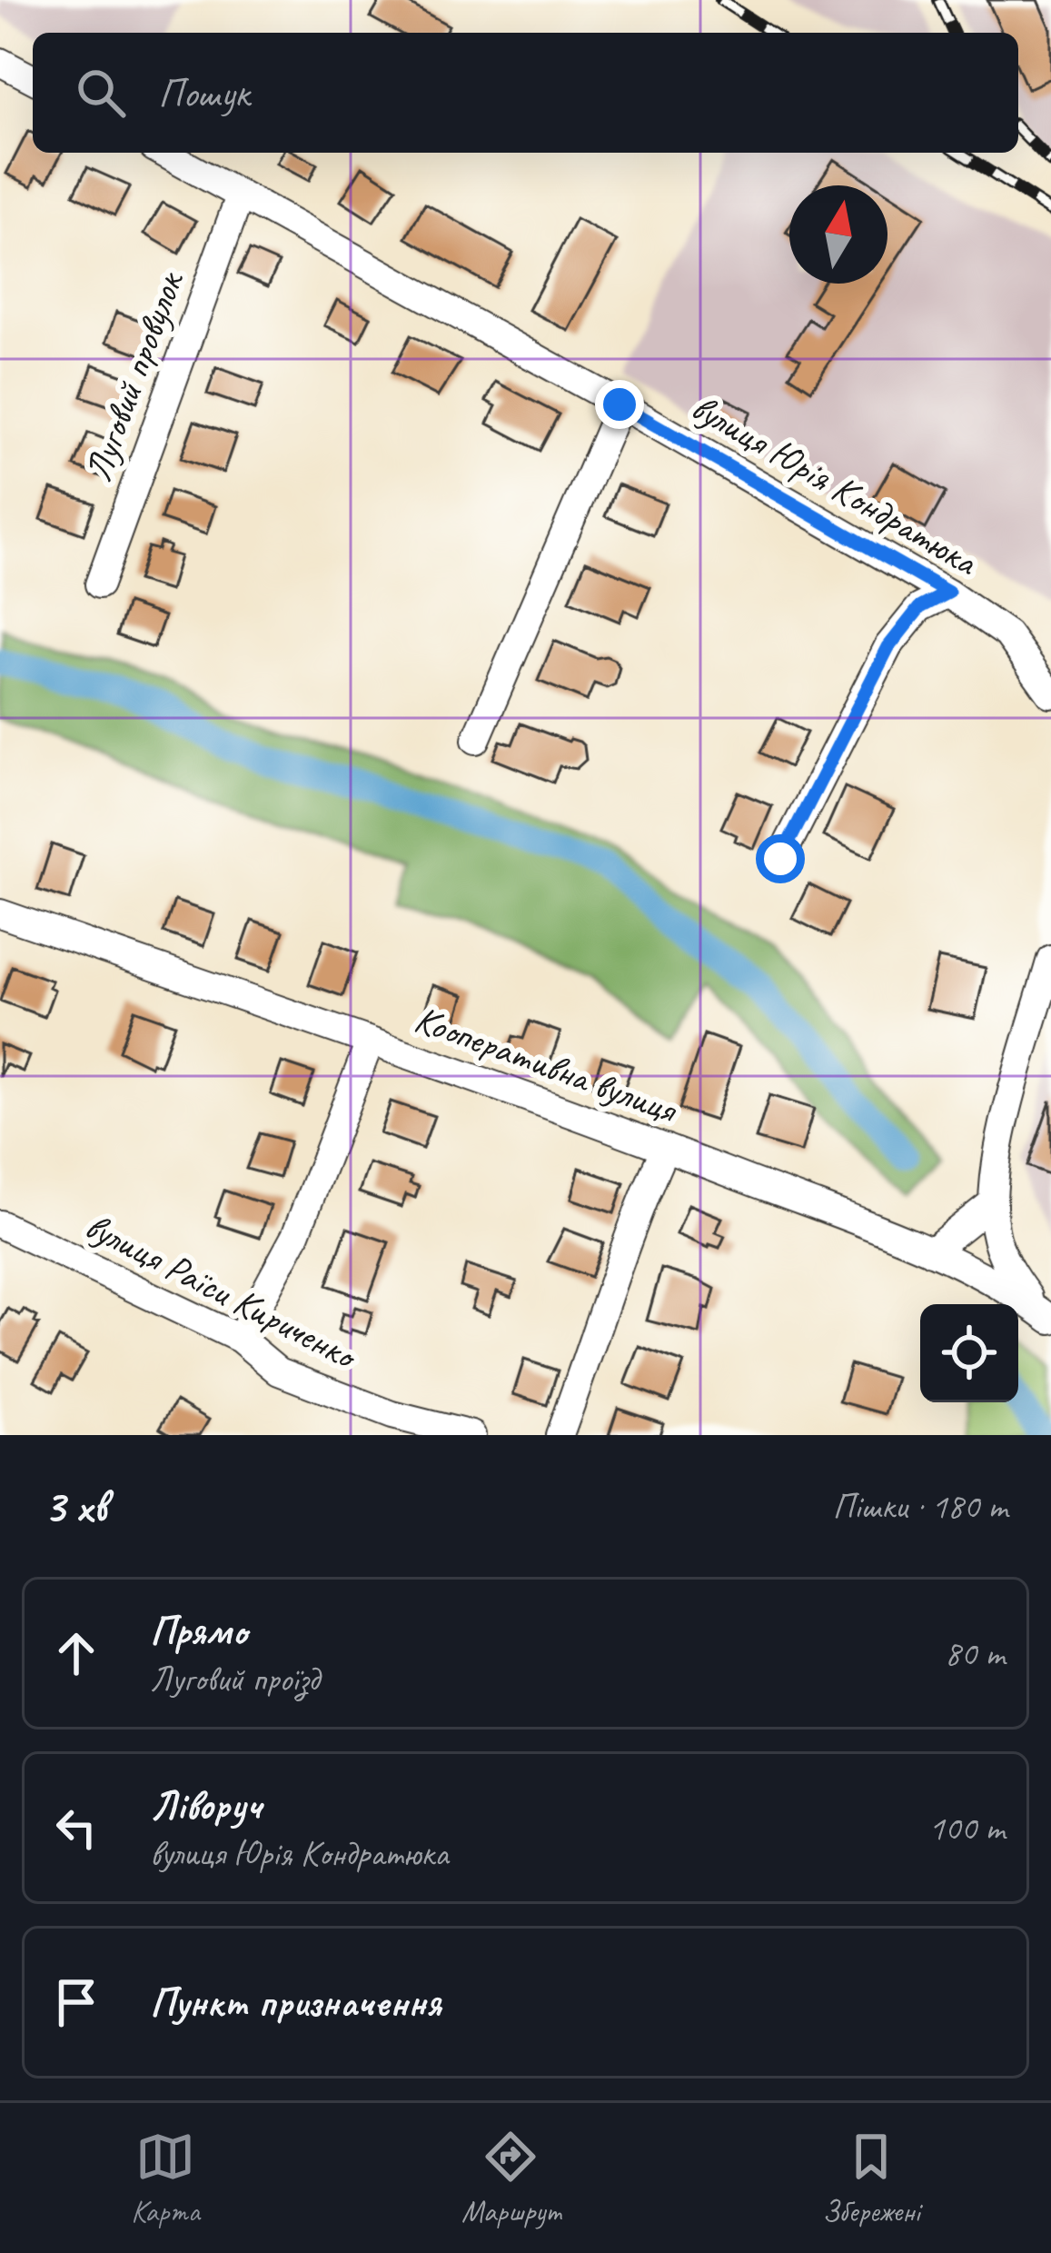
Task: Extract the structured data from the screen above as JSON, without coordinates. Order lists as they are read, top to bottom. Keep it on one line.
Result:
{"streets":{"street":["Луговий провулок","вулиця Юрія Кондратюка","Кооперативна вулиця","вулиця Раїси Кириченко"]},"crossings":[["Луговий провулок","вулиця Юрія Кондратюка"]],"north":"top","page":{"search":"Пошук","heading":["3 хв","Пішки · 180 m"],"list":[["Прямо","Луговий проїзд","80 m"],["Ліворуч","вулиця Юрія Кондратюка","100 m"],"Пункт призначення"],"nav":["Карта","Маршрут","Збережені"]}}
